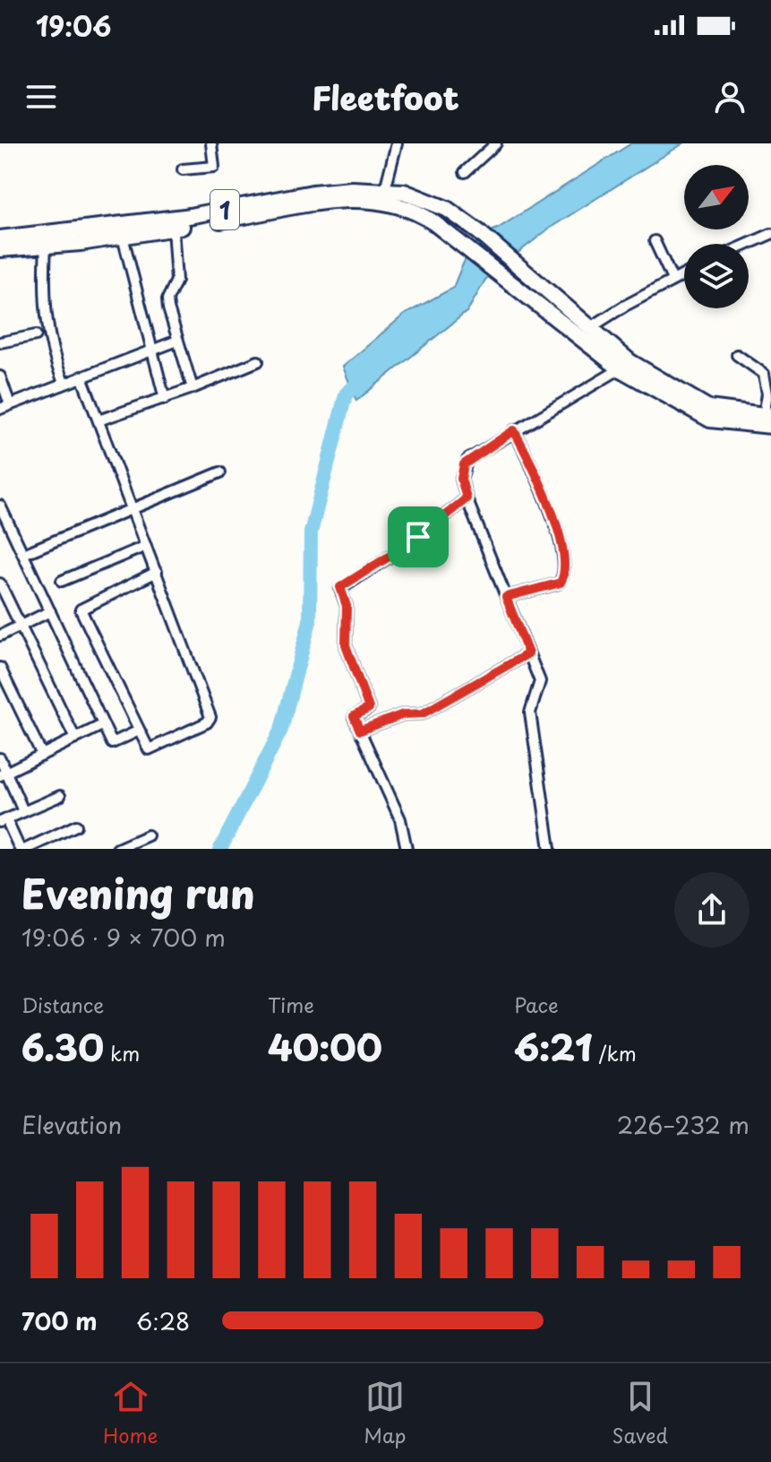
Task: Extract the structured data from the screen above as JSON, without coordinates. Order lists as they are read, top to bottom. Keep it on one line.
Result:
{"streets":{"highway":["1"]},"north":"top right","page":{"status":"19:06","header":"Fleetfoot","heading":["Evening run","19:06 · 9 × 700 m"],"stats":[["Distance","6.30 km"],["Time","40:00"],["Pace","6:21 /km"]],"chart":["Elevation","226–232 m"],"list":[{"name":"700 m","note":"6:28"}],"tabs":["Home","Map","Saved"]}}
